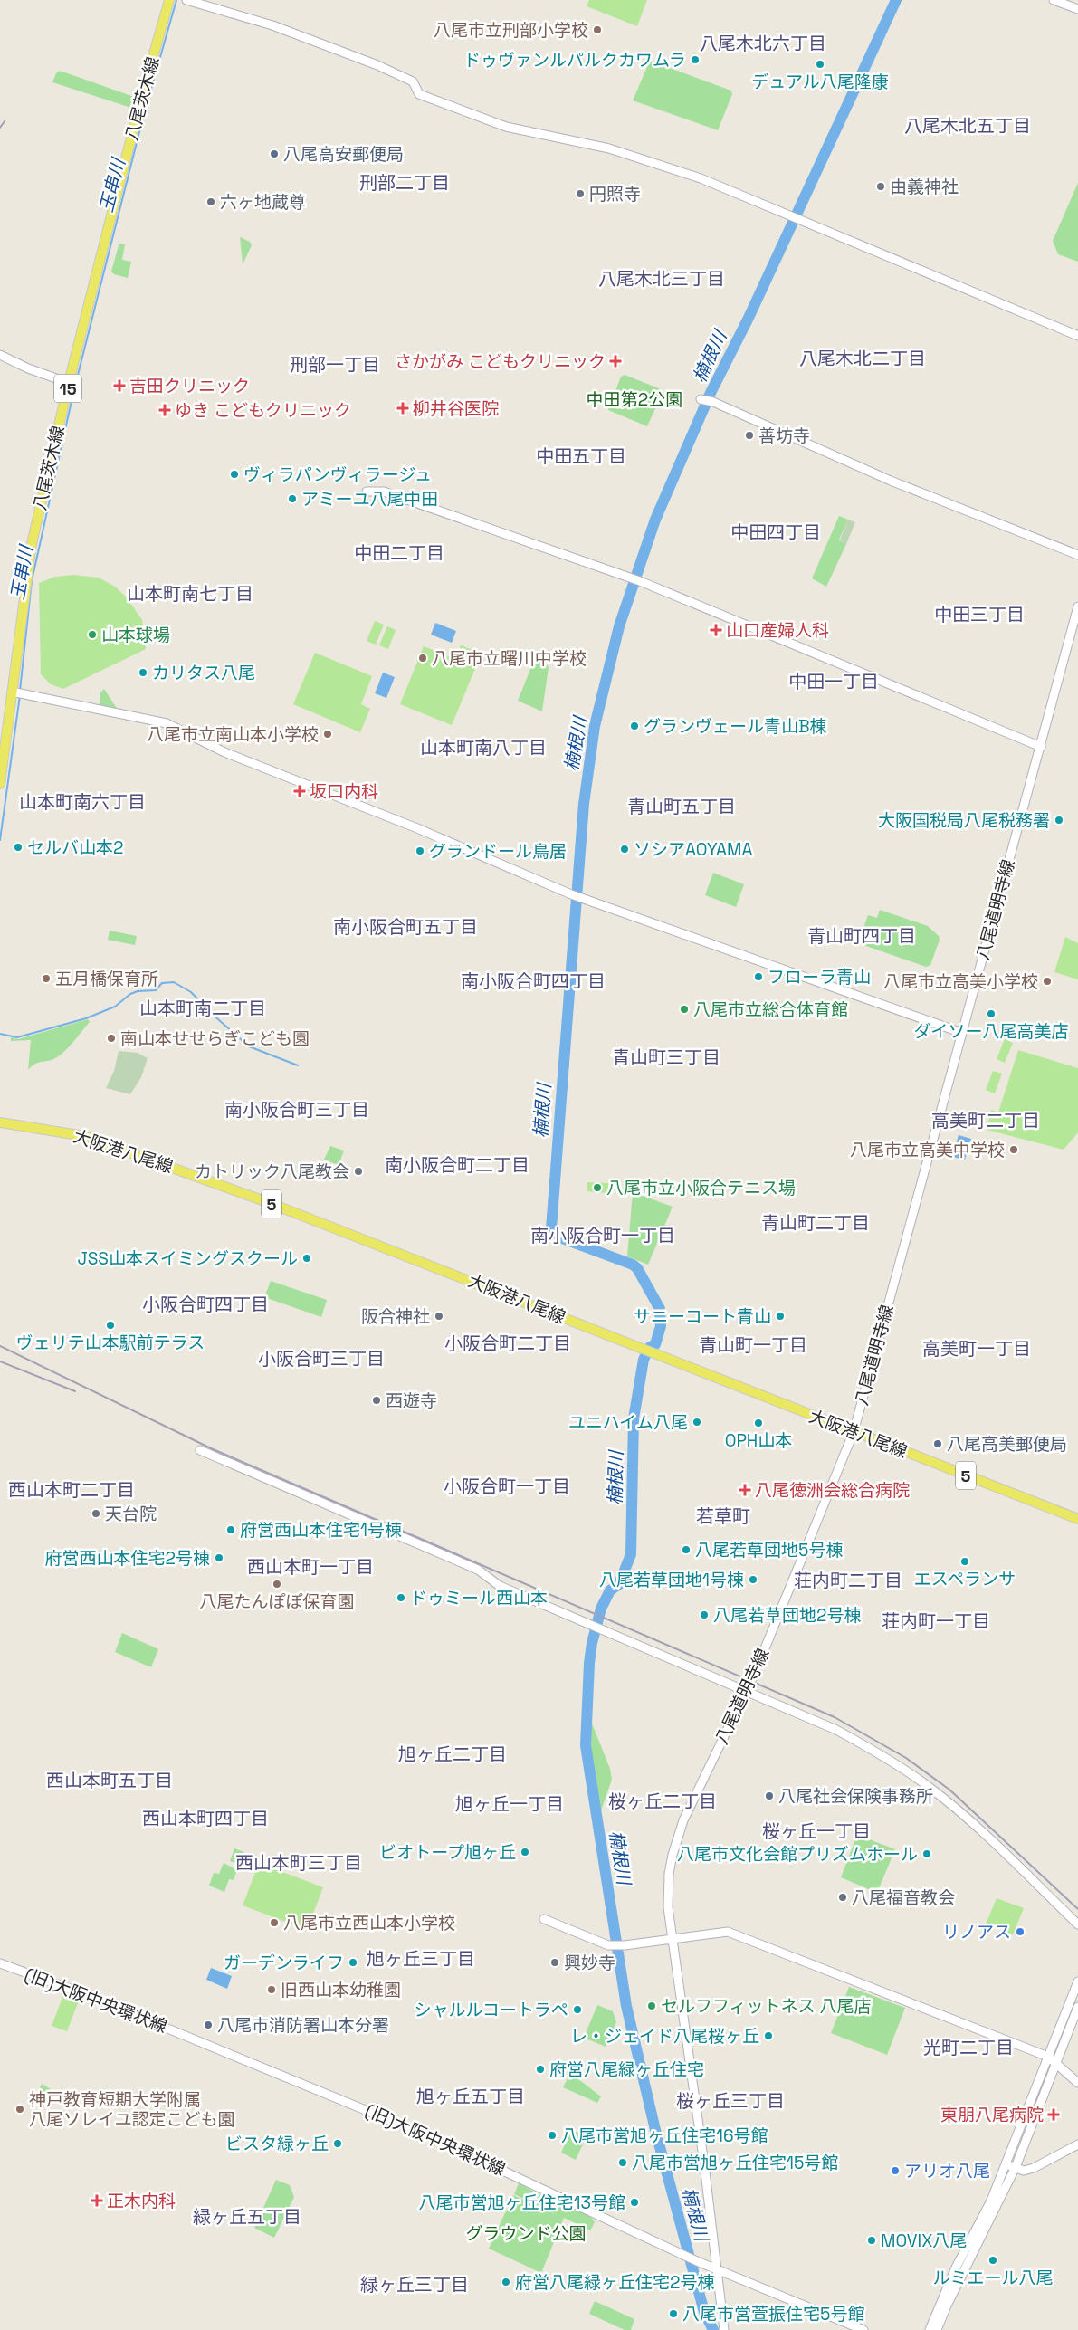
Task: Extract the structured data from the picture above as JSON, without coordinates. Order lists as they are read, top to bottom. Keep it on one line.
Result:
{"streets":{"main road":["八尾茨木線","15","大阪港八尾線","5"],"street":["八尾道明寺線","(旧)大阪中央環状線"]},"crossings":[["八尾道明寺線","大阪港八尾線"],["八尾道明寺線","(旧)大阪中央環状線"]],"districts":["八尾木北六丁目","八尾木北五丁目","刑部二丁目","八尾木北三丁目","八尾木北二丁目","刑部一丁目","中田五丁目","中田四丁目","中田二丁目","山本町南七丁目","中田三丁目","中田一丁目","山本町南八丁目","山本町南六丁目","青山町五丁目","南小阪合町五丁目","青山町四丁目","南小阪合町四丁目","山本町南二丁目","青山町三丁目","南小阪合町三丁目","高美町二丁目","南小阪合町二丁目","青山町二丁目","南小阪合町一丁目","小阪合町四丁目","小阪合町二丁目","青山町一丁目","高美町一丁目","小阪合町三丁目","小阪合町一丁目","西山本町二丁目","若草町","西山本町一丁目","荘内町二丁目","荘内町一丁目","旭ヶ丘二丁目","西山本町五丁目","桜ヶ丘二丁目","旭ヶ丘一丁目","西山本町四丁目","桜ヶ丘一丁目","西山本町三丁目","旭ヶ丘三丁目","光町二丁目","旭ヶ丘五丁目","桜ヶ丘三丁目","緑ヶ丘五丁目","緑ヶ丘三丁目"],"water":["玉串川","楠根川"],"parks":["中田第2公園","グラウンド公園"],"places":{"other":["八尾市立刑部小学校","ドゥヴァンルパルクカワムラ","デュアル八尾隆康","八尾高安郵便局","由義神社","円照寺","六ヶ地蔵尊","善坊寺","ヴィラパンヴィラージュ","アミーユ八尾中田","山本球場","八尾市立曙川中学校","カリタス八尾","グランヴェール青山B棟","八尾市立南山本小学校","大阪国税局八尾税務署","セルバ山本2","ソシアAOYAMA","グランドール鳥居","フローラ青山","五月橋保育所","八尾市立高美小学校","八尾市立総合体育館","ダイソー八尾高美店","南山本せせらぎこども園","八尾市立高美中学校","カトリック八尾教会","八尾市立小阪合テニス場","JSS山本スイミングスクール","阪合神社","サニーコート青山","ヴェリテ山本駅前テラス","西遊寺","ユニハイム八尾","OPH山本","八尾高美郵便局","天台院","府営西山本住宅1号棟","八尾若草団地5号棟","府営西山本住宅2号棟","エスペランサ","八尾若草団地1号棟","八尾たんぽぽ保育園","ドゥミール西山本","八尾若草団地2号棟","八尾社会保険事務所","ビオトープ旭ヶ丘","八尾市文化会館プリズムホール","八尾福音教会","八尾市立西山本小学校","リノアス","ガーデンライフ","興妙寺","旧西山本幼稚園","セルフフィットネス 八尾店","シャルルコートラペ","八尾市消防署山本分署","レ・ジェイド八尾桜ヶ丘","府営八尾緑ヶ丘住宅","神戸教育短期大学附属 八尾ソレイユ認定こども園","八尾市営旭ヶ丘住宅16号館","ビスタ緑ヶ丘","八尾市営旭ヶ丘住宅15号館","アリオ八尾","八尾市営旭ヶ丘住宅13号館","MOVIX八尾","ルミエール八尾","府営八尾緑ヶ丘住宅2号棟","八尾市営萱振住宅5号館"],"health":["さかがみ こどもクリニック","吉田クリニック","柳井谷医院","ゆき こどもクリニック","山口産婦人科","坂口内科","八尾徳洲会総合病院","東朋八尾病院","正木内科"]}}
